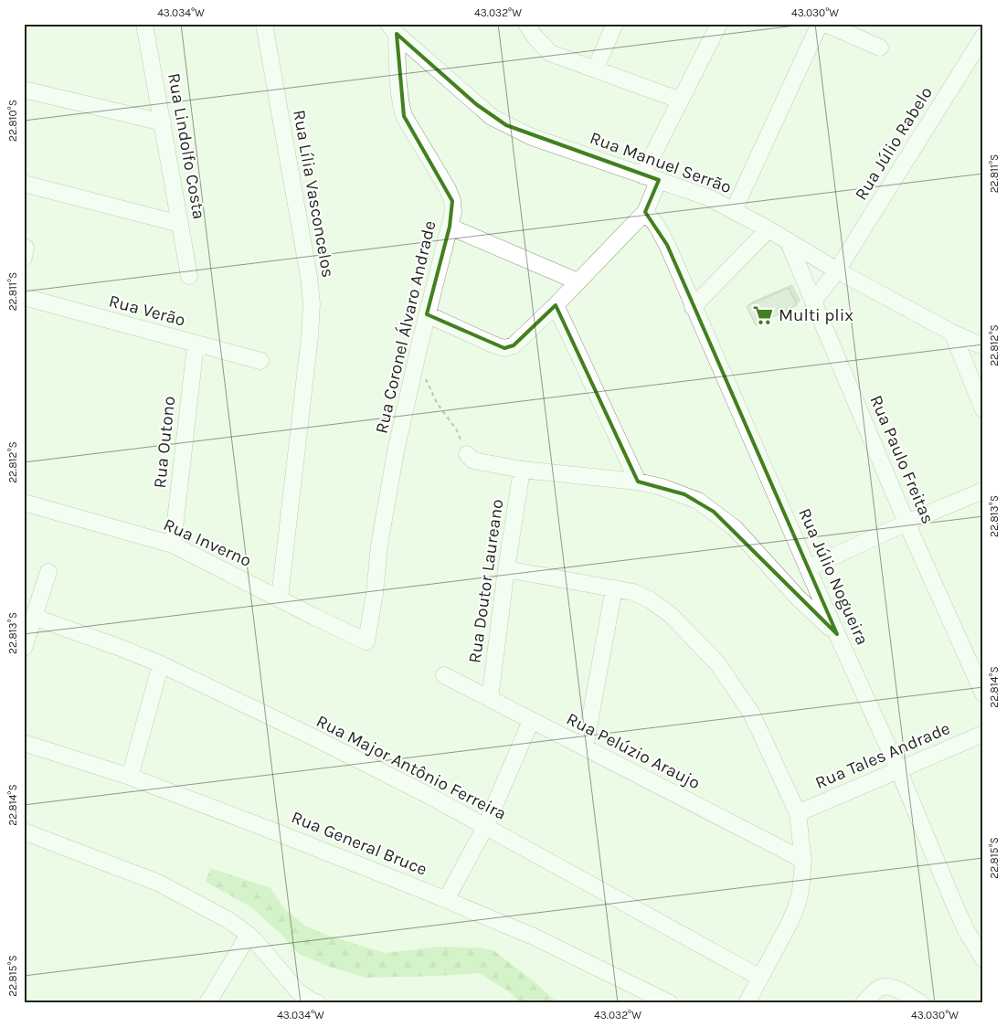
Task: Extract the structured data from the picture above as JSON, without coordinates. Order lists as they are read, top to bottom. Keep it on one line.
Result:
{"streets":{"street":["Rua Júlio Rabelo","Rua Lindolfo Costa","Rua Manuel Serrão","Rua Lília Vasconcelos","Rua Verão","Rua Coronel Álvaro Andrade","Rua Outono","Rua Paulo Freitas","Rua Inverno","Rua Júlio Nogueira","Rua Doutor Laureano","Rua Pelúzio Araujo","Rua Tales Andrade","Rua Major Antônio Ferreira","Rua General Bruce"]},"crossings":[["Rua Júlio Rabelo","Rua Manuel Serrão"],["Rua Júlio Rabelo","Rua Paulo Freitas"],["Rua Manuel Serrão","Rua Coronel Álvaro Andrade"],["Rua Manuel Serrão","Rua Paulo Freitas"],["Rua Lília Vasconcelos","Rua Inverno"],["Rua Verão","Rua Outono"],["Rua Coronel Álvaro Andrade","Rua Inverno"],["Rua Outono","Rua Inverno"],["Rua Júlio Nogueira","Rua Tales Andrade"],["Rua Doutor Laureano","Rua Pelúzio Araujo"]],"places":{"supermarket":["Multi plix"]},"coordinates":["43.034°W","43.032°W","43.030°W","22.810°S","22.811°S","22.812°S","22.813°S","22.814°S","22.815°S"]}
